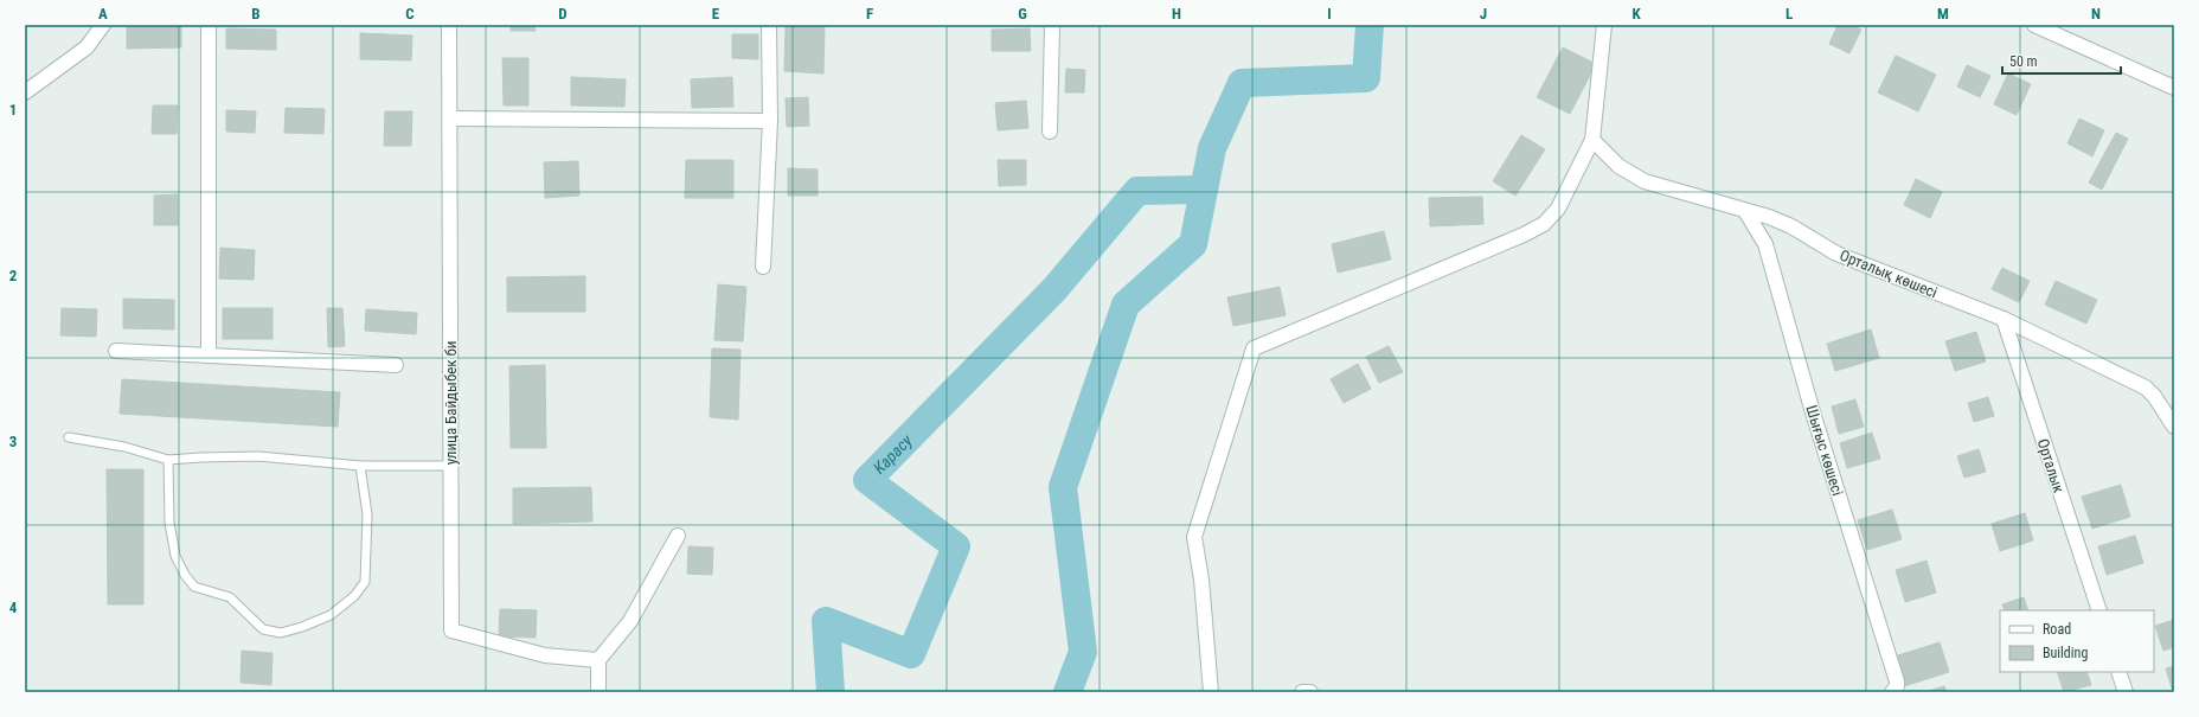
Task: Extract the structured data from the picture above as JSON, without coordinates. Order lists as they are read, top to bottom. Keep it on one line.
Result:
{"streets":{"street":["Орталық көшесі","улица Байдыбек би","Шығыс көшесі","Орталык"]},"crossings":[["Орталық көшесі","Шығыс көшесі"],["Орталық көшесі","Орталык"]],"water":["Карасу"],"legend":["Road","Building"],"scale_bar":"50 m","grid":{"columns":["A","B","C","D","E","F","G","H","I","J","K","L","M","N"],"rows":["1","2","3","4"]}}
